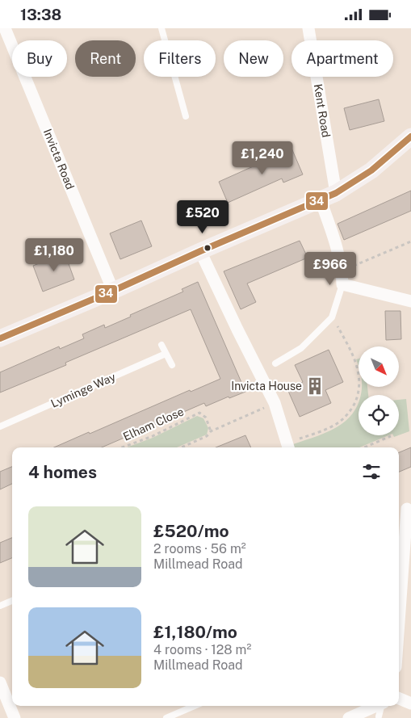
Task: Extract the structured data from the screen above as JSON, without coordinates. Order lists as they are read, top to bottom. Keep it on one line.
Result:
{"streets":{"street":["Kent Road","Invicta Road"],"lane":["Lyminge Way"],"path":["Elham Close"]},"places":{"building":["Invicta House"]},"lines":["transit line 34"],"north":"bottom right","page":{"status":"13:38","chip":["Buy","Rent","Filters","New","Apartment"],"price":["£1,240","£520","£1,180","£966"],"heading":"4 homes","list":[{"name":"£520/mo","note":"2 rooms · 56 m² · Millmead Road"},{"name":"£1,180/mo","note":"4 rooms · 128 m² · Millmead Road"}]}}
